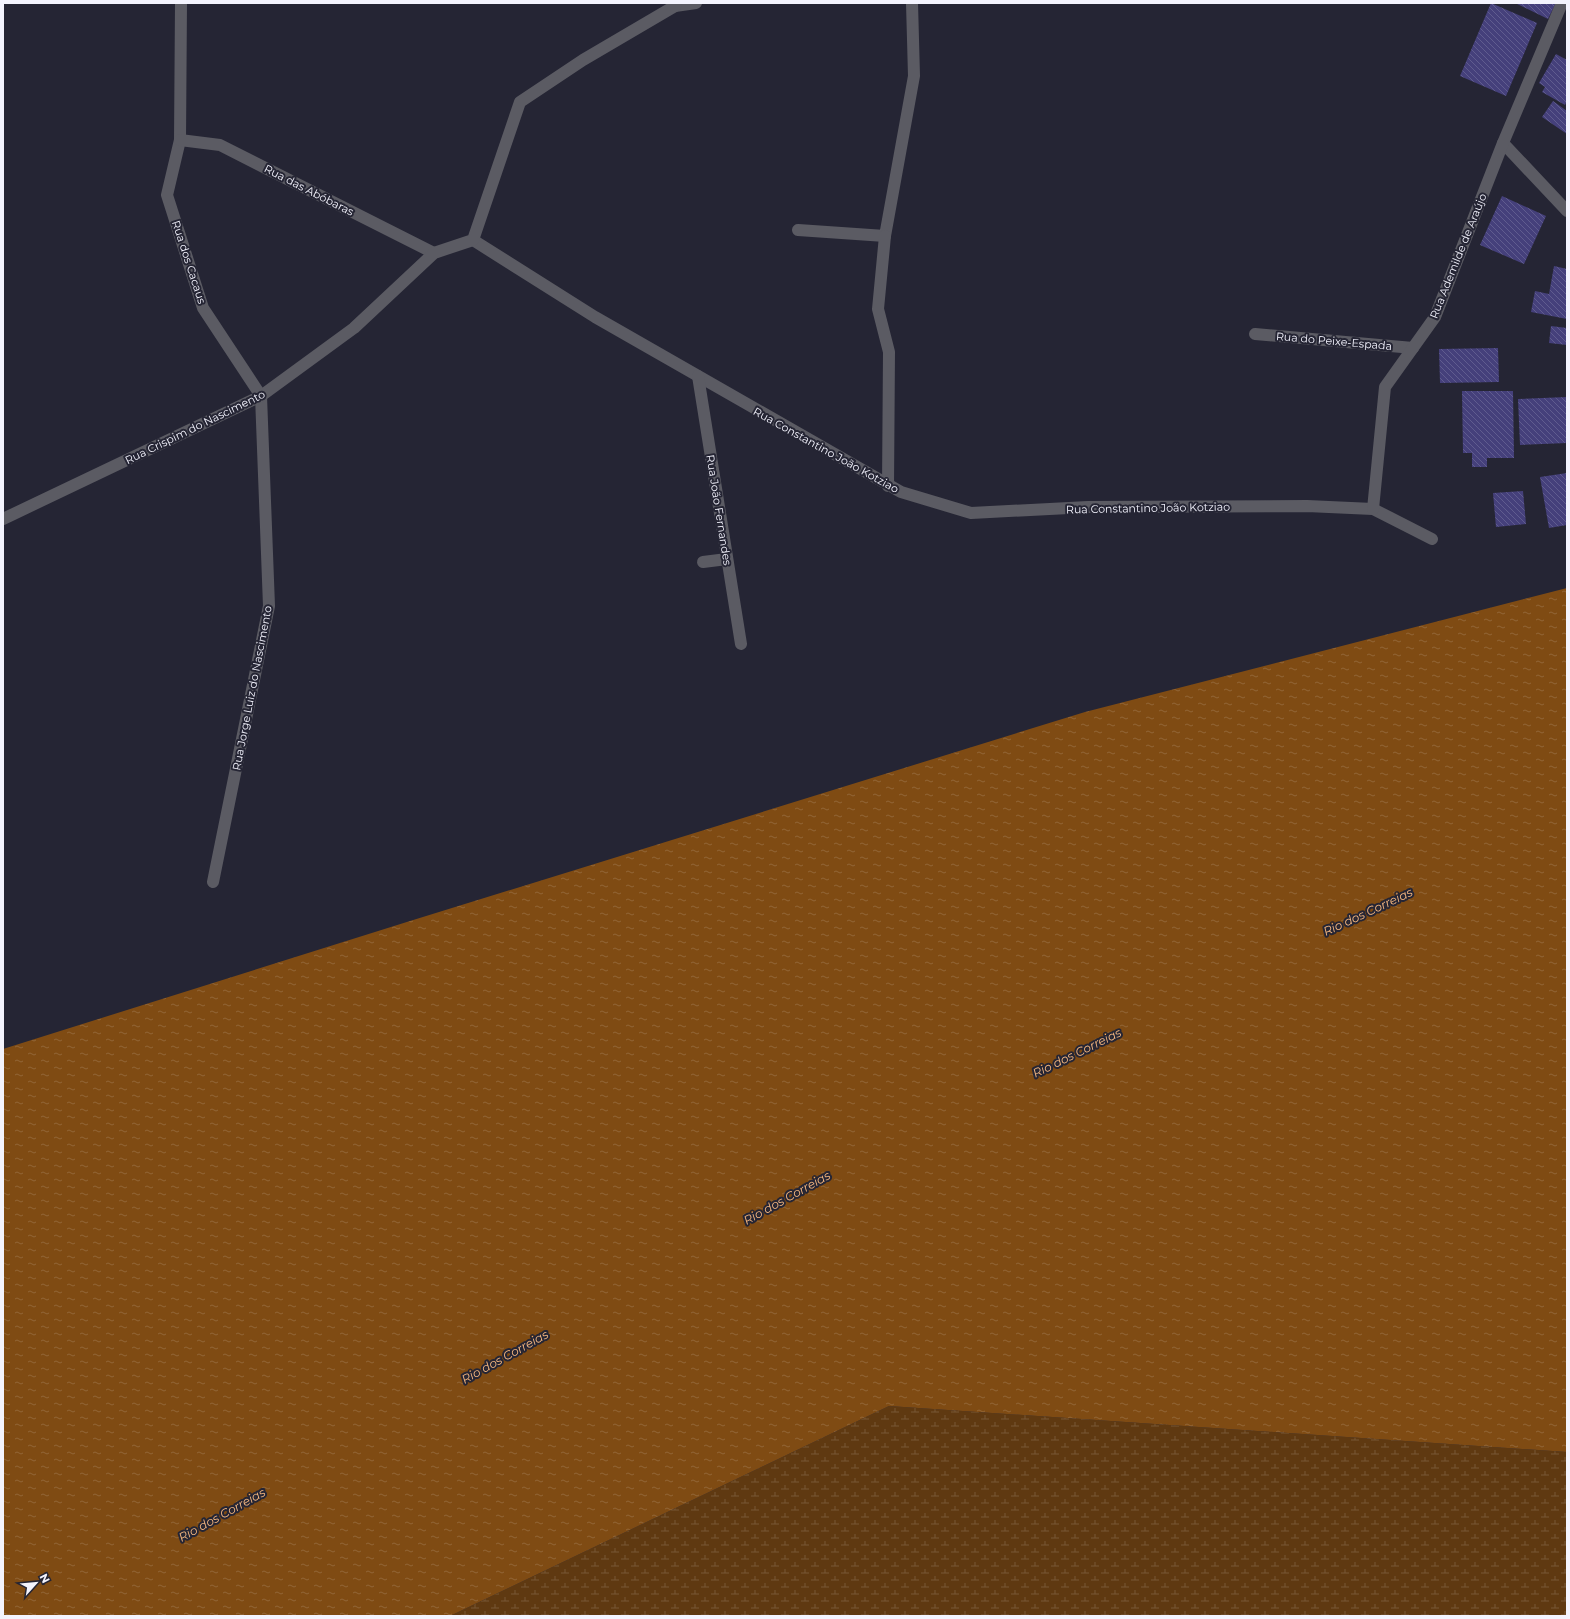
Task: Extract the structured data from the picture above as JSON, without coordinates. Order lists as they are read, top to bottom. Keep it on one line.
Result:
{"streets":{"street":["Rua das Abóbaras","Rua Ademilde de Araújo","Rua dos Cacaus","Rua do Peixe-Espada","Rua Crispim do Nascimento","Rua Constantino João Kotziao","Rua João Fernandes","Rua Jorge Luiz do Nascimento"]},"crossings":[["Rua das Abóbaras","Rua dos Cacaus"],["Rua das Abóbaras","Rua Crispim do Nascimento"],["Rua Ademilde de Araújo","Rua do Peixe-Espada"],["Rua Ademilde de Araújo","Rua Constantino João Kotziao"],["Rua dos Cacaus","Rua Crispim do Nascimento"],["Rua dos Cacaus","Rua Jorge Luiz do Nascimento"],["Rua Crispim do Nascimento","Rua Constantino João Kotziao"],["Rua Crispim do Nascimento","Rua Jorge Luiz do Nascimento"],["Rua Constantino João Kotziao","Rua João Fernandes"]],"water":["Rio dos Correias"],"north":"top right"}
